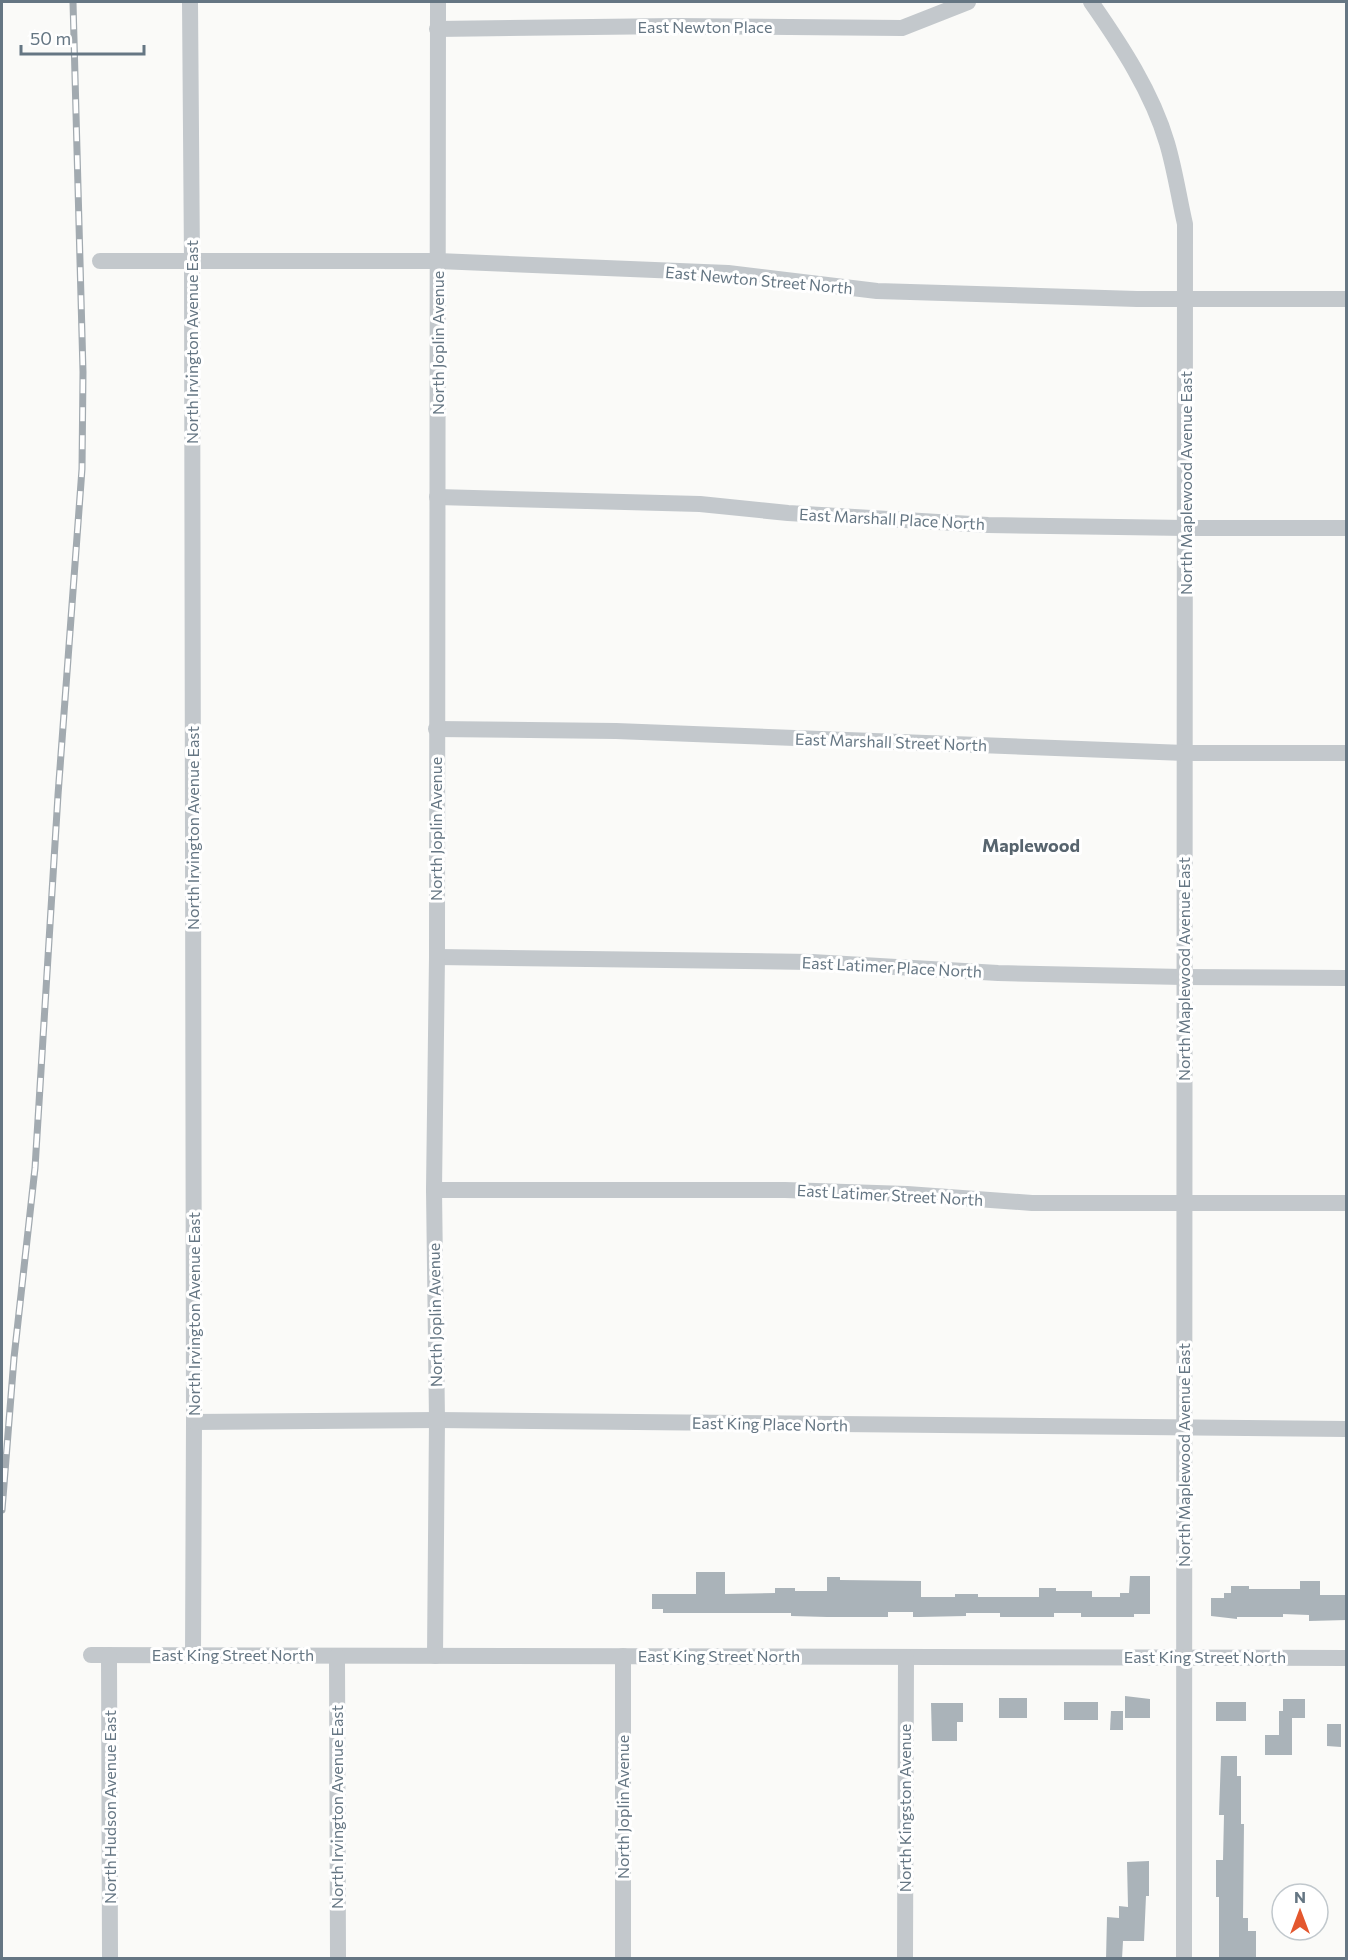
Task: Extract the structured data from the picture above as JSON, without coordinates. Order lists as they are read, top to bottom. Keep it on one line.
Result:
{"streets":{"street":["East Newton Place","East Newton Street North","North Irvington Avenue East","North Joplin Avenue","North Maplewood Avenue East","East Marshall Place North","East Marshall Street North","East Latimer Place North","East Latimer Street North","East King Place North","East King Street North","North Hudson Avenue East","North Kingston Avenue"]},"crossings":[["East Newton Place","North Joplin Avenue"],["East Newton Street North","North Irvington Avenue East"],["East Newton Street North","North Joplin Avenue"],["East Newton Street North","North Maplewood Avenue East"],["North Irvington Avenue East","East King Place North"],["North Irvington Avenue East","East King Street North"],["North Joplin Avenue","East Marshall Place North"],["North Joplin Avenue","East Marshall Street North"],["North Joplin Avenue","East Latimer Place North"],["North Joplin Avenue","East Latimer Street North"],["North Joplin Avenue","East King Place North"],["North Joplin Avenue","East King Street North"],["North Maplewood Avenue East","East Marshall Place North"],["North Maplewood Avenue East","East Marshall Street North"],["North Maplewood Avenue East","East Latimer Place North"],["North Maplewood Avenue East","East Latimer Street North"],["North Maplewood Avenue East","East King Place North"],["North Maplewood Avenue East","East King Street North"],["East King Street North","North Hudson Avenue East"],["East King Street North","North Kingston Avenue"]],"districts":["Maplewood"],"scale_bar":"50 m","north":"top"}
